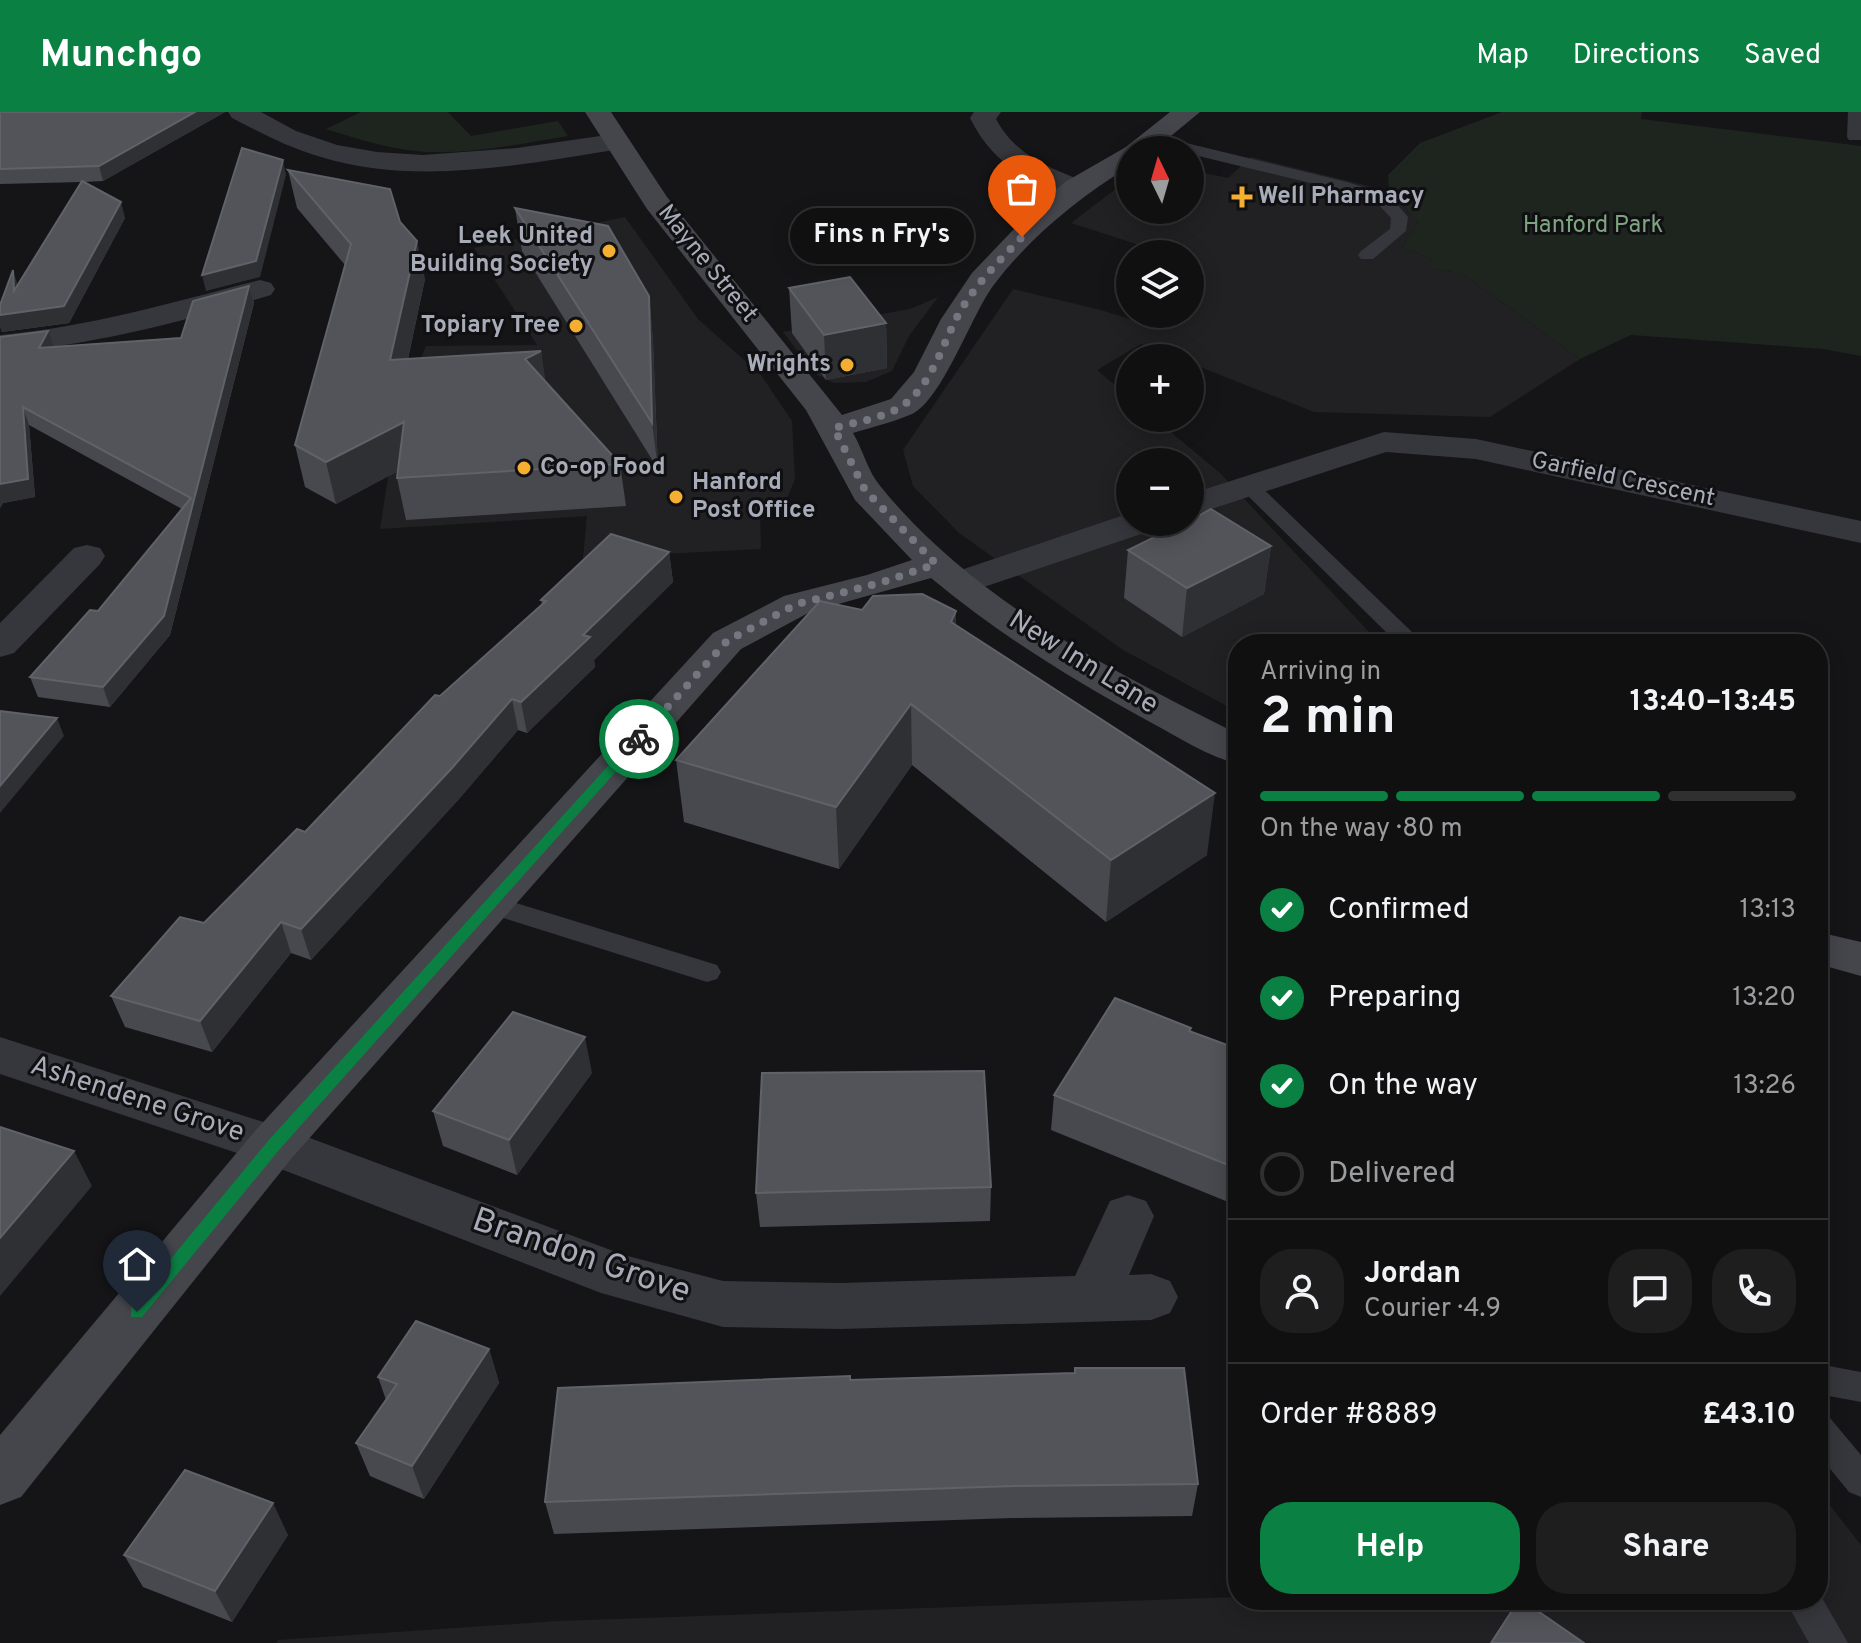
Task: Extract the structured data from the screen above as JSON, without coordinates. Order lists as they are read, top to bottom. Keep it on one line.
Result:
{"streets":{"street":["Mayne Street","Garfield Crescent","New Inn Lane","Ashendene Grove","Brandon Grove"]},"crossings":[["Mayne Street","New Inn Lane"],["Ashendene Grove","Brandon Grove"]],"parks":["Hanford Park"],"places":{"health":["Well Pharmacy"],"other":["Fins n Fry's","Leek United Building Society","Topiary Tree","Wrights","Co-op Food","Hanford Post Office"]},"north":"top","page":{"header":"Munchgo","nav":["Map","Directions","Saved"],"map_buttons":["+","−"],"bubble":"Fins n Fry's","heading":["2 min","Arriving in","13:40–13:45"],"panel":["Jordan","Courier · 4.9","Order #8889","£43.10"],"bar":"On the way · 80 m","list":[["Confirmed","13:13"],["Preparing","13:20"],["On the way","13:26"],"Delivered"],"buttons":["Help","Share"]}}
